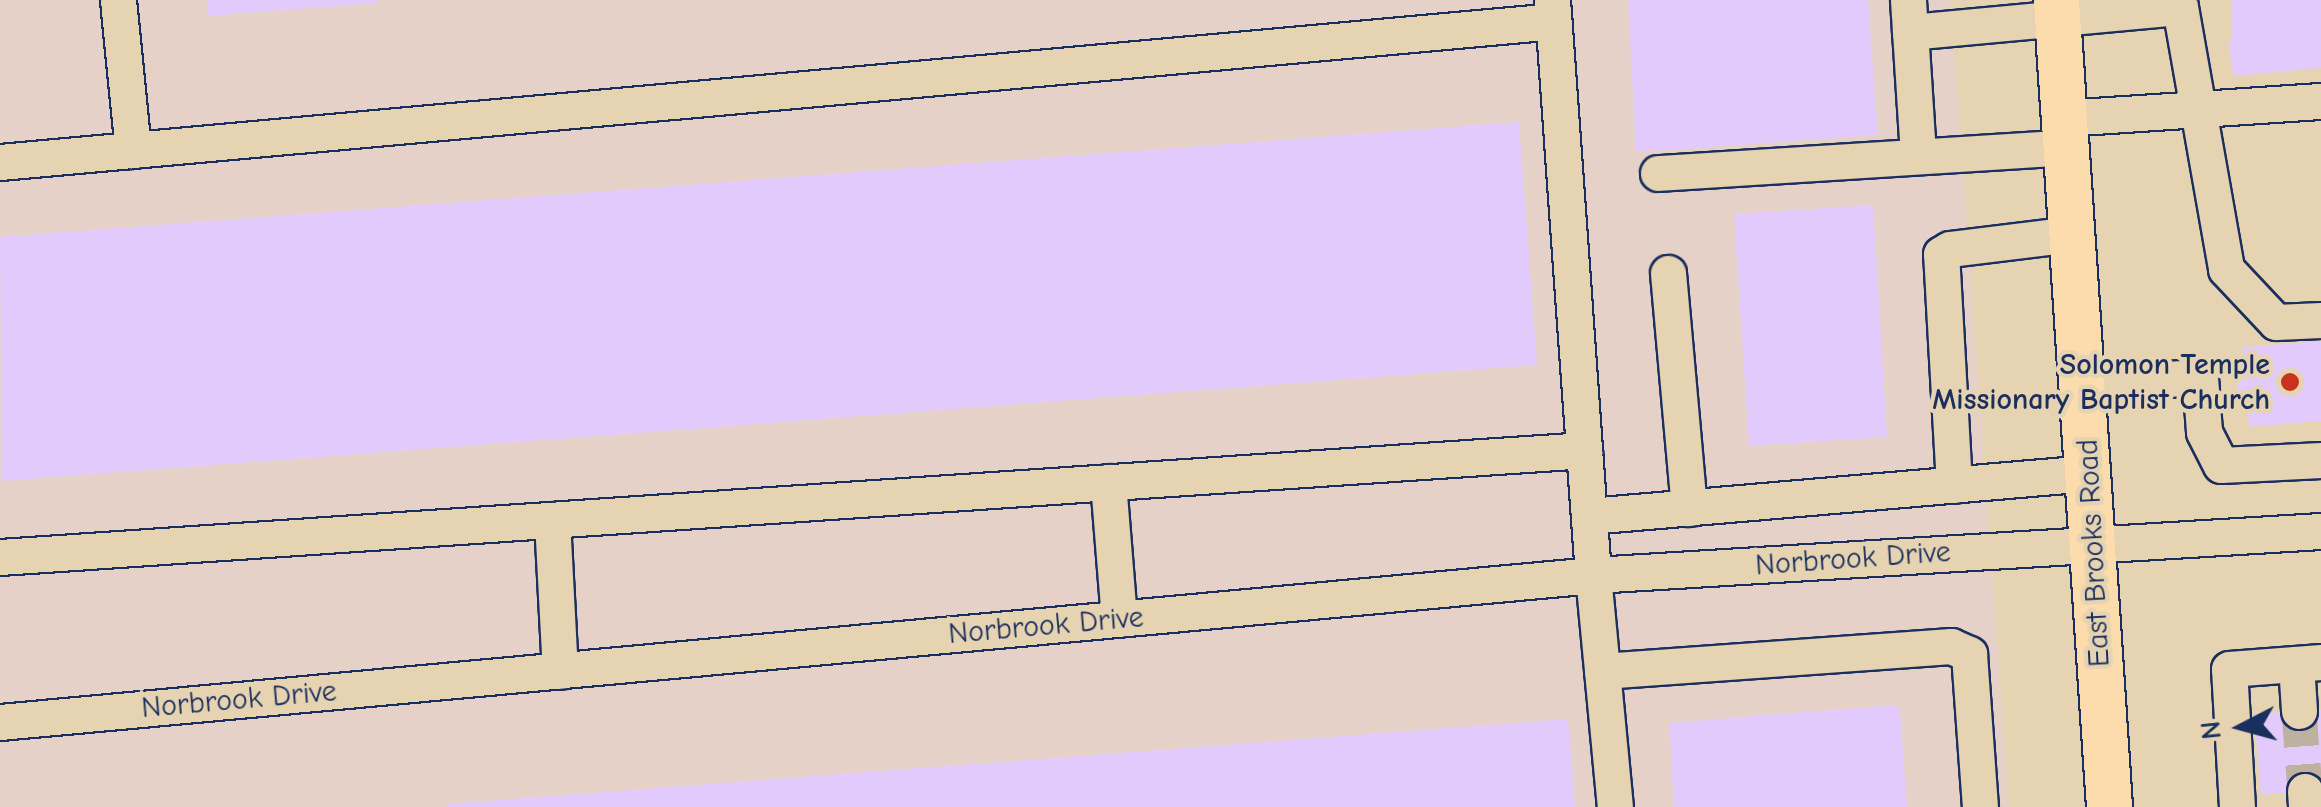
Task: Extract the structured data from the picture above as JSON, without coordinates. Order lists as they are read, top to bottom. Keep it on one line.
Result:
{"streets":{"main road":["East Brooks Road"],"street":["Norbrook Drive"]},"crossings":[["East Brooks Road","Norbrook Drive"]],"places":["Solomon Temple Missionary Baptist Church"],"north":"left"}
